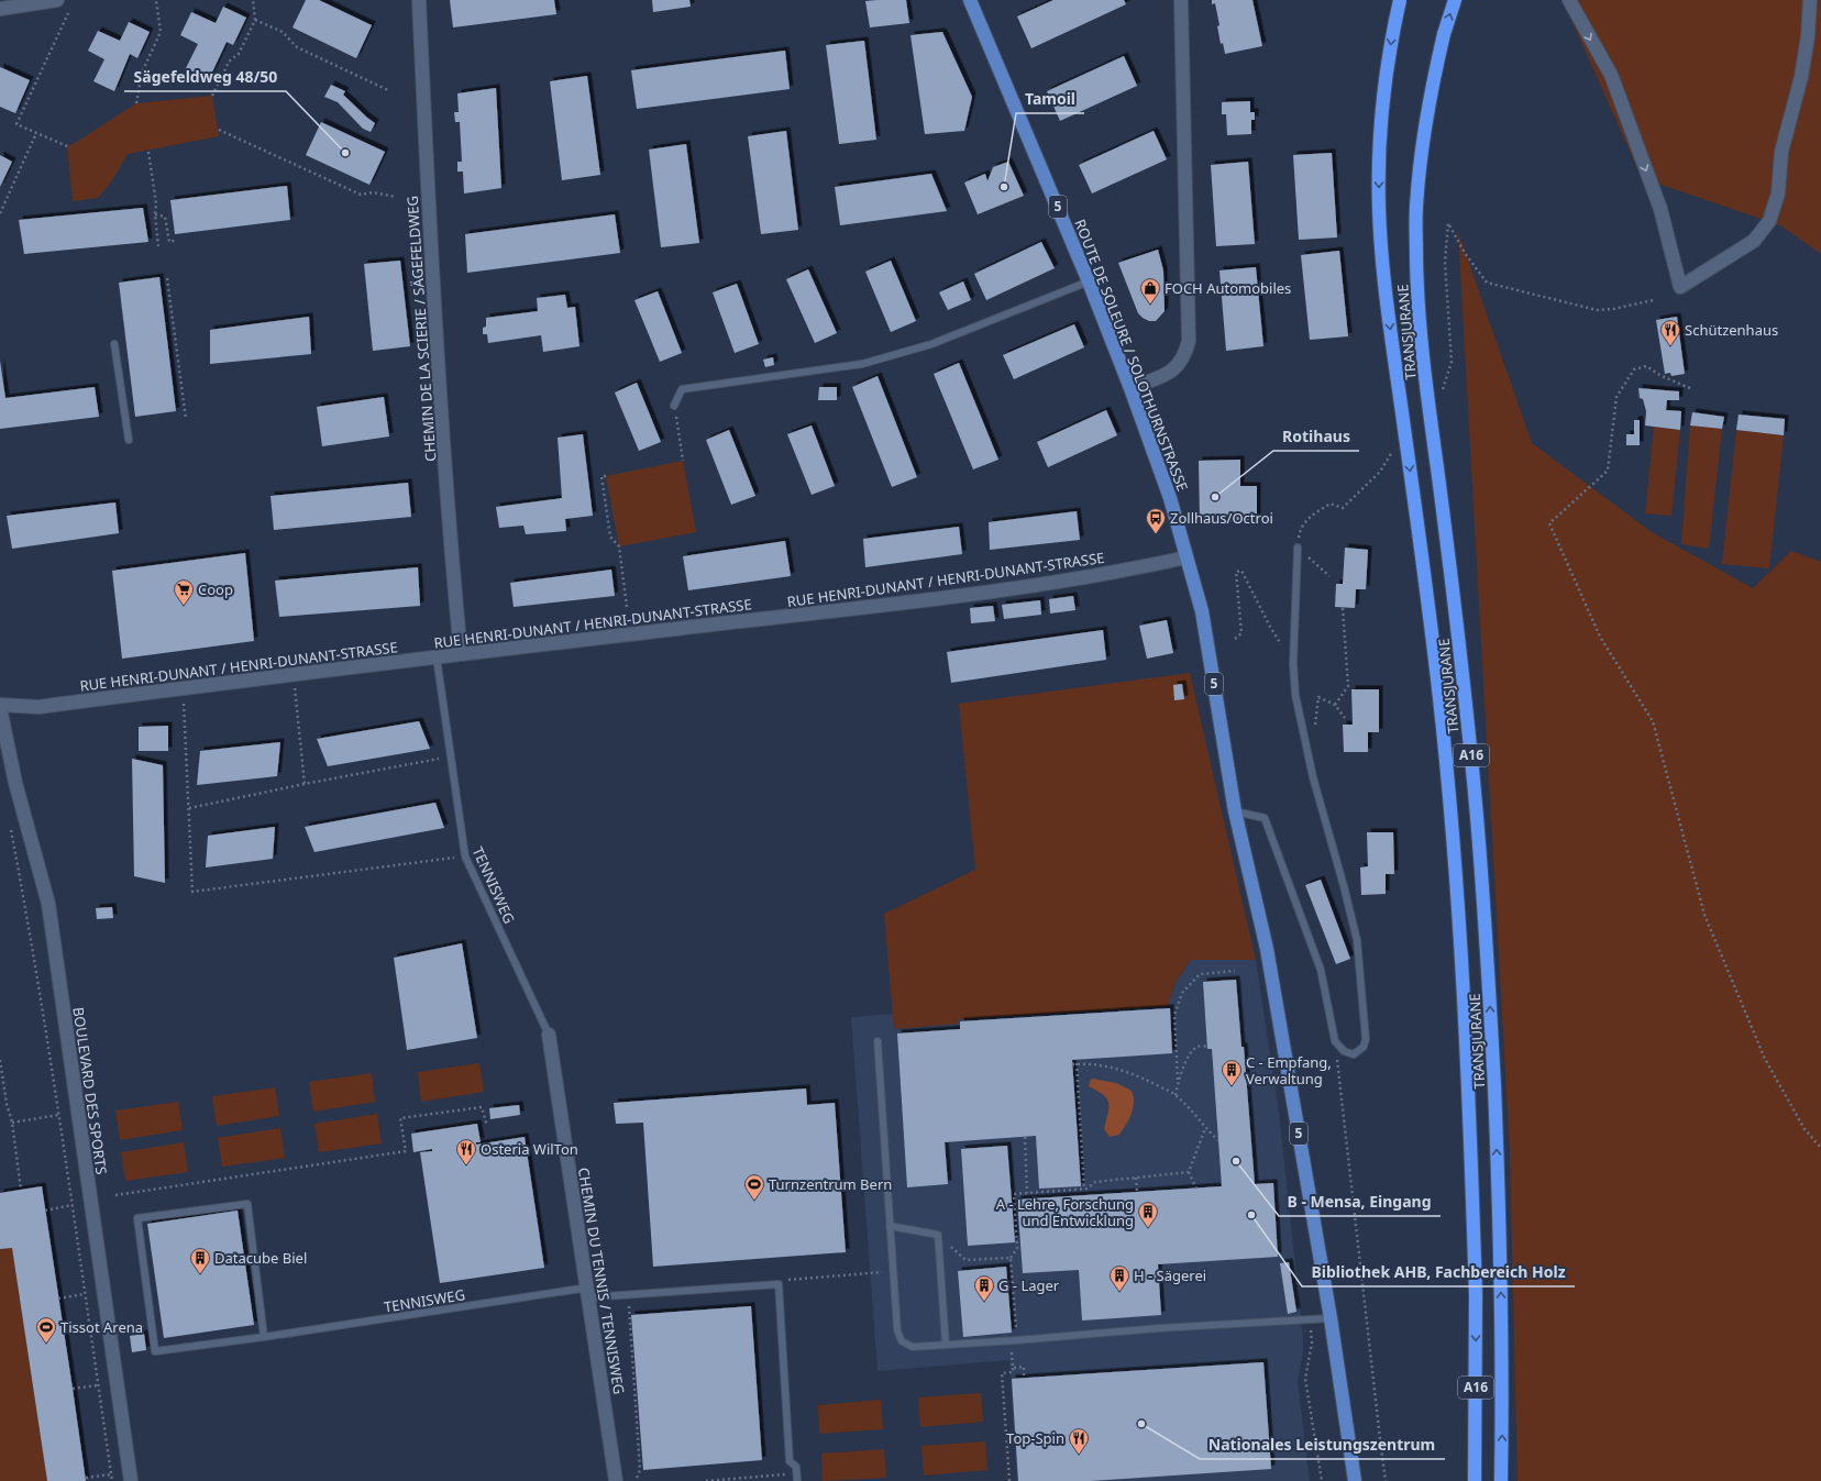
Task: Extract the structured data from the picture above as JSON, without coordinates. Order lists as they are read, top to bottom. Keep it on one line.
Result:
{"streets":{"highway":["TRANSJURANE","A16"],"main road":["5","ROUTE DE SOLEURE / SOLOTHURNSTRASSE"],"street":["CHEMIN DE LA SCIERIE / SÄGEFELDWEG","RUE HENRI-DUNANT / HENRI-DUNANT-STRASSE","BOULEVARD DES SPORTS","CHEMIN DU TENNIS / TENNISWEG"],"lane":["TENNISWEG"]},"crossings":[["CHEMIN DE LA SCIERIE / SÄGEFELDWEG","RUE HENRI-DUNANT / HENRI-DUNANT-STRASSE"],["ROUTE DE SOLEURE / SOLOTHURNSTRASSE","RUE HENRI-DUNANT / HENRI-DUNANT-STRASSE"],["RUE HENRI-DUNANT / HENRI-DUNANT-STRASSE","TENNISWEG"],["TENNISWEG","CHEMIN DU TENNIS / TENNISWEG"]],"places":{"other":["Sägefeldweg 48/50","Tamoil","Rotihaus","B - Mensa, Eingang","Bibliothek AHB, Fachbereich Holz","Nationales Leistungszentrum"],"shop":["FOCH Automobiles"],"restaurant":["Schützenhaus","Osteria WilTon","Top-Spin"],"bus stop":["Zollhaus/Octroi"],"supermarket":["Coop"],"building":["C - Empfang, Verwaltung","A - Lehre, Forschung und Entwicklung","Datacube Biel","H - Sägerei","G - Lager"],"sports":["Turnzentrum Bern","Tissot Arena"]}}
